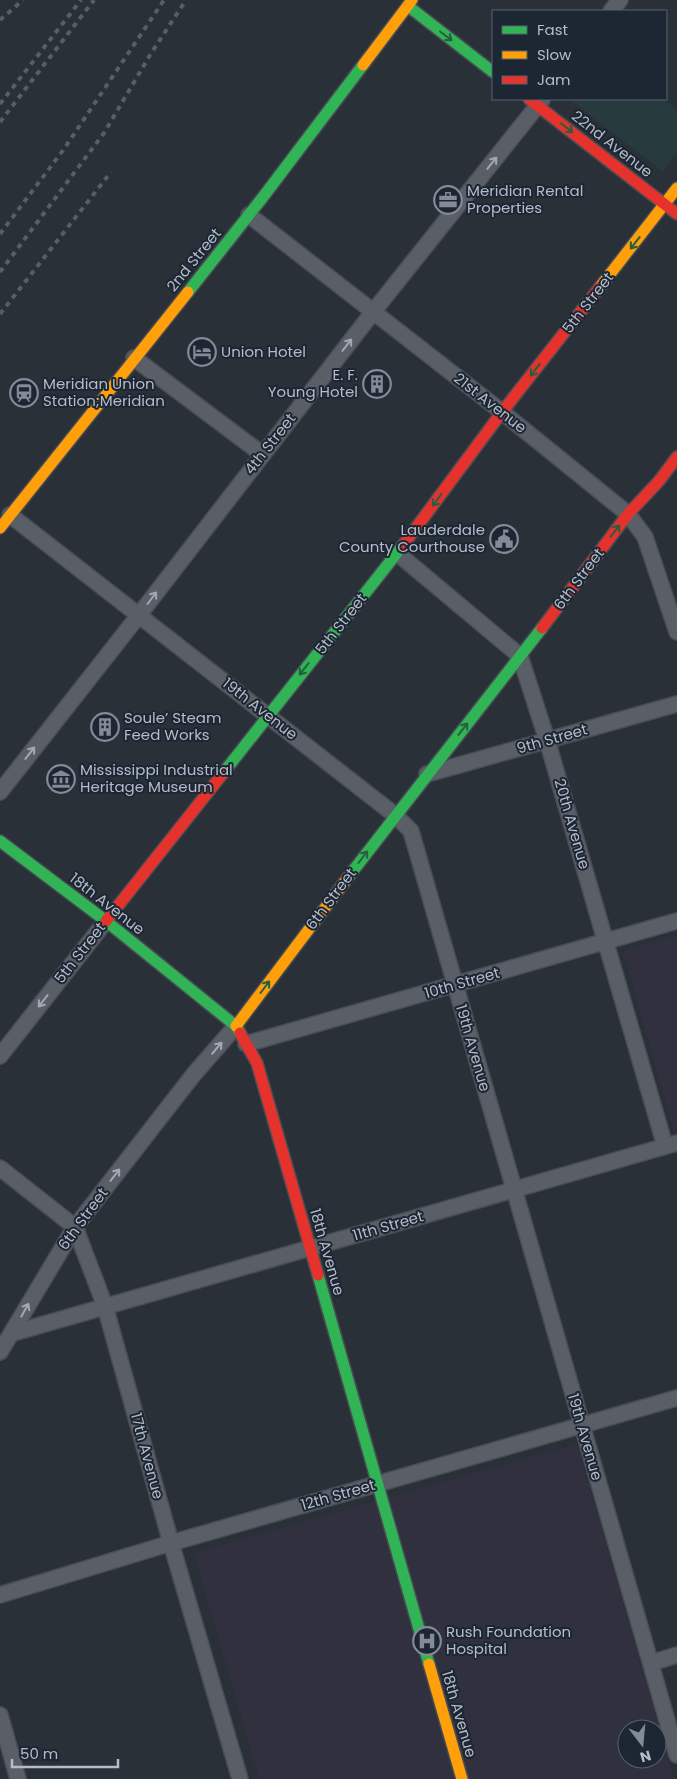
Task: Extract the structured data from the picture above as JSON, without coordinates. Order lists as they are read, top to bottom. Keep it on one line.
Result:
{"streets":{"street":["22nd Avenue","2nd Street","5th Street","21st Avenue","4th Street","6th Street","19th Avenue","9th Street","20th Avenue","18th Avenue","10th Street","11th Street","17th Avenue","12th Street"]},"crossings":[["22nd Avenue","5th Street"],["22nd Avenue","4th Street"],["2nd Street","21st Avenue"],["2nd Street","19th Avenue"],["5th Street","21st Avenue"],["5th Street","19th Avenue"],["5th Street","18th Avenue"],["21st Avenue","4th Street"],["21st Avenue","6th Street"],["4th Street","19th Avenue"],["6th Street","19th Avenue"],["6th Street","9th Street"],["6th Street","20th Avenue"],["6th Street","18th Avenue"],["6th Street","11th Street"],["6th Street","17th Avenue"],["19th Avenue","10th Street"],["19th Avenue","11th Street"],["19th Avenue","12th Street"],["9th Street","20th Avenue"],["20th Avenue","10th Street"],["20th Avenue","11th Street"],["18th Avenue","10th Street"],["18th Avenue","11th Street"],["18th Avenue","12th Street"],["11th Street","17th Avenue"],["17th Avenue","12th Street"]],"one_way":["22nd Avenue","5th Street","4th Street","6th Street"],"places":{"office":["Meridian Rental Properties"],"hotel":["Union Hotel"],"building":["E. F. Young Hotel","Soule’ Steam Feed Works"],"station":["Meridian Union Station;Meridian"],"public building":["Lauderdale County Courthouse"],"museum":["Mississippi Industrial Heritage Museum"],"hospital":["Rush Foundation Hospital"]},"legend":["Fast","Slow","Jam"],"scale_bar":"50 m","north":"bottom"}
